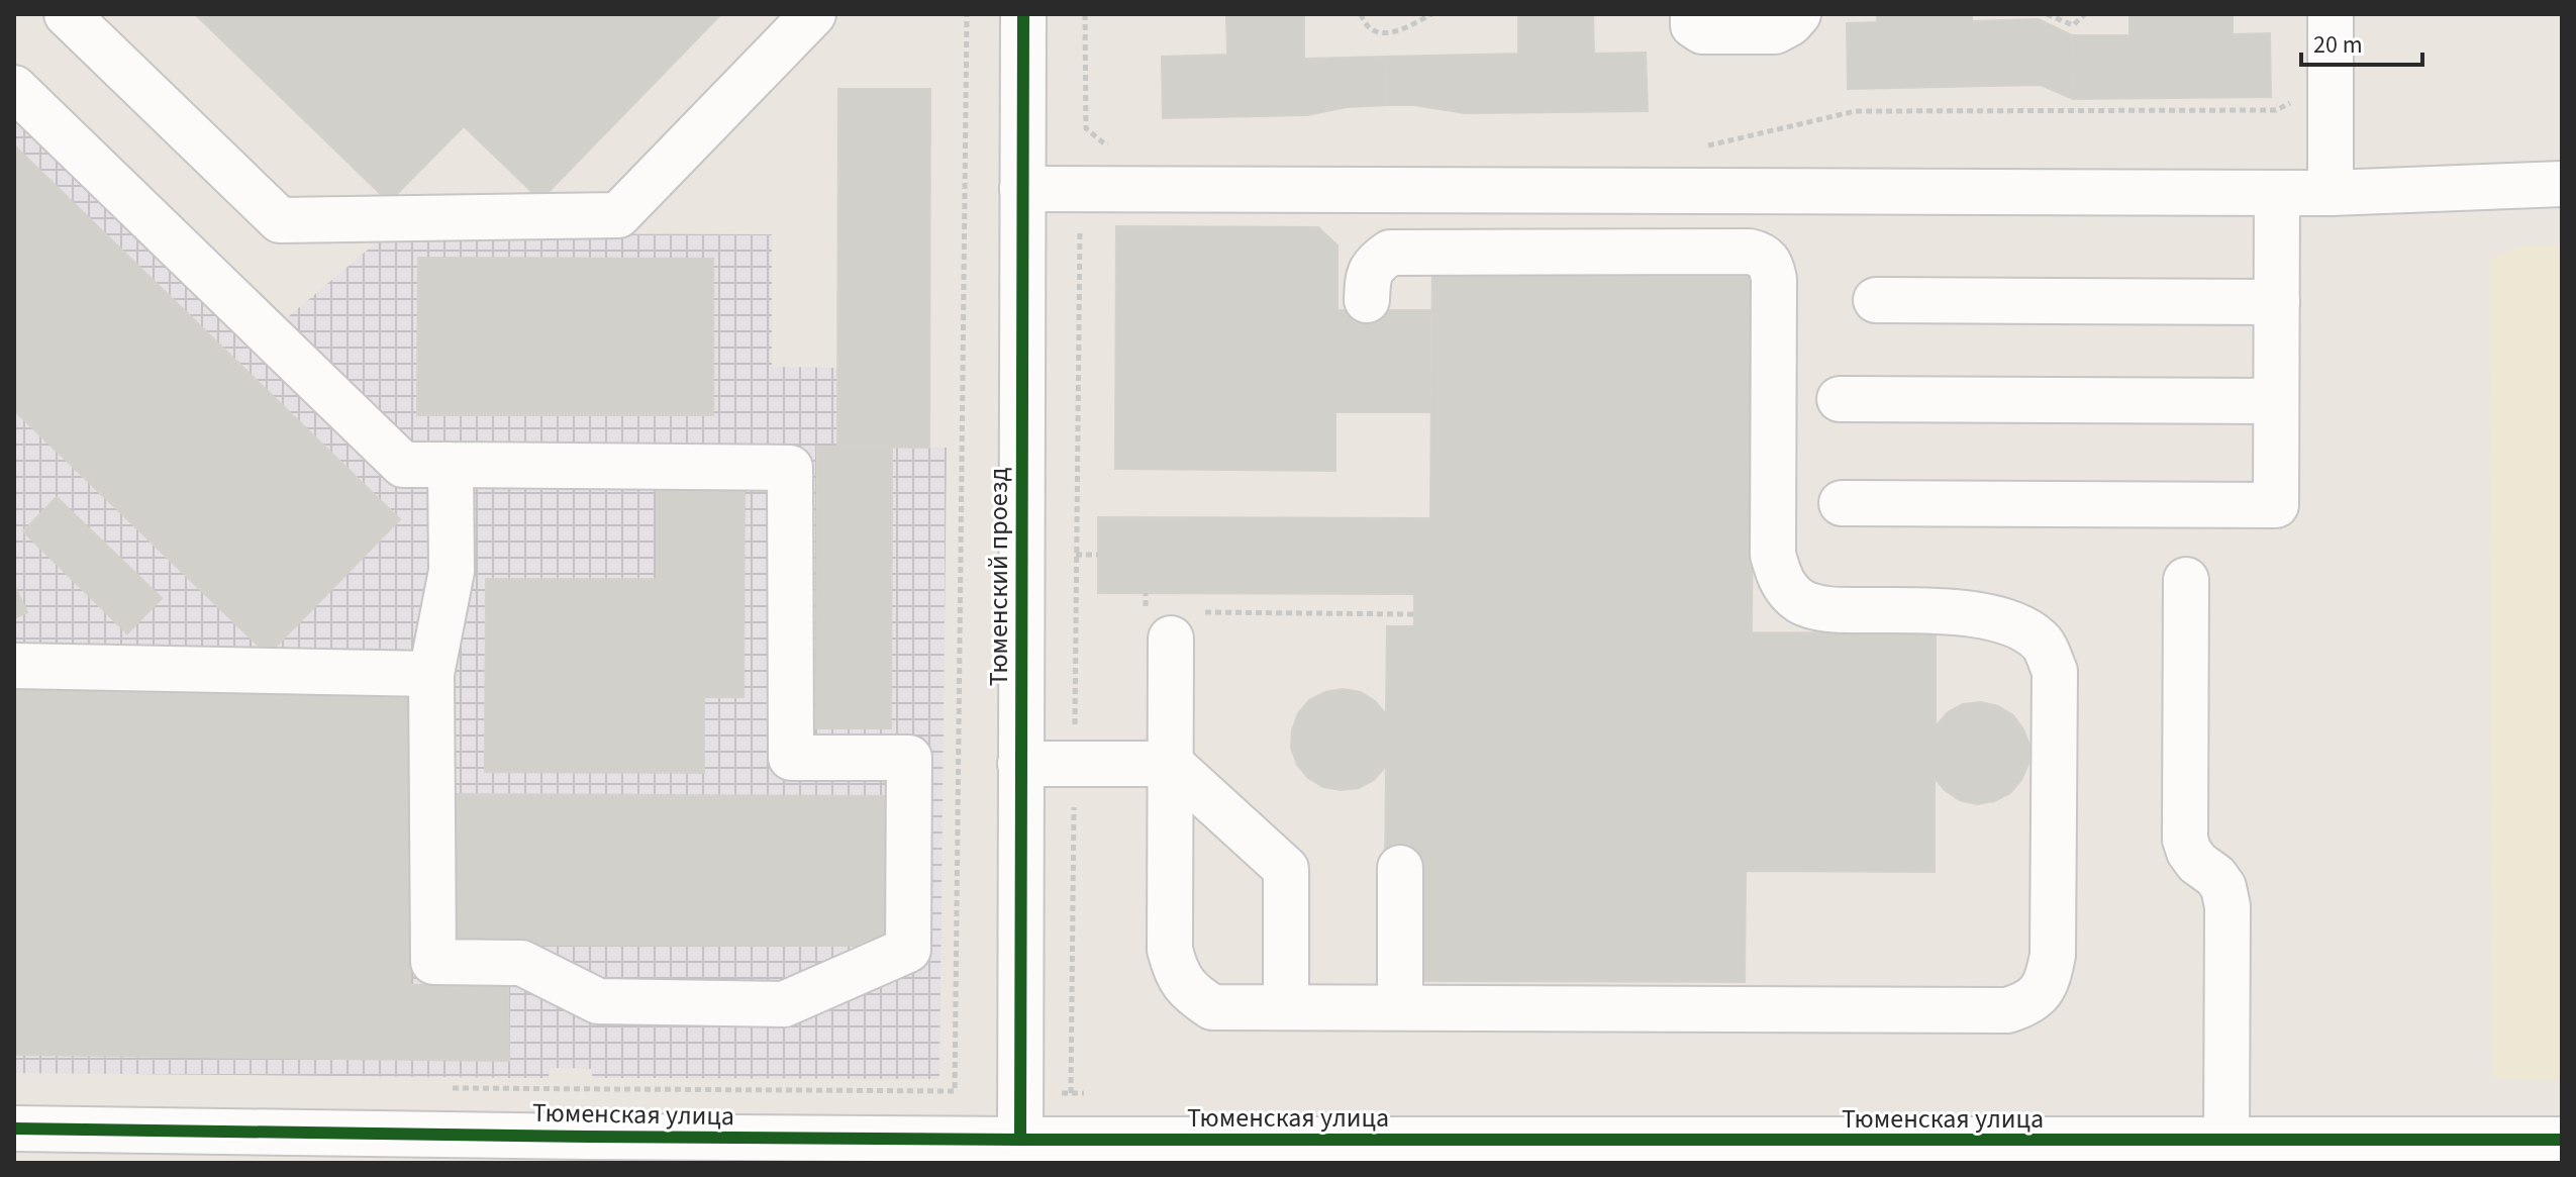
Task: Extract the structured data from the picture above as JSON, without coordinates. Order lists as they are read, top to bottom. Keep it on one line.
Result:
{"streets":{"street":["Тюменский проезд","Тюменская улица"]},"crossings":[["Тюменский проезд","Тюменская улица"]],"scale_bar":"20 m"}
